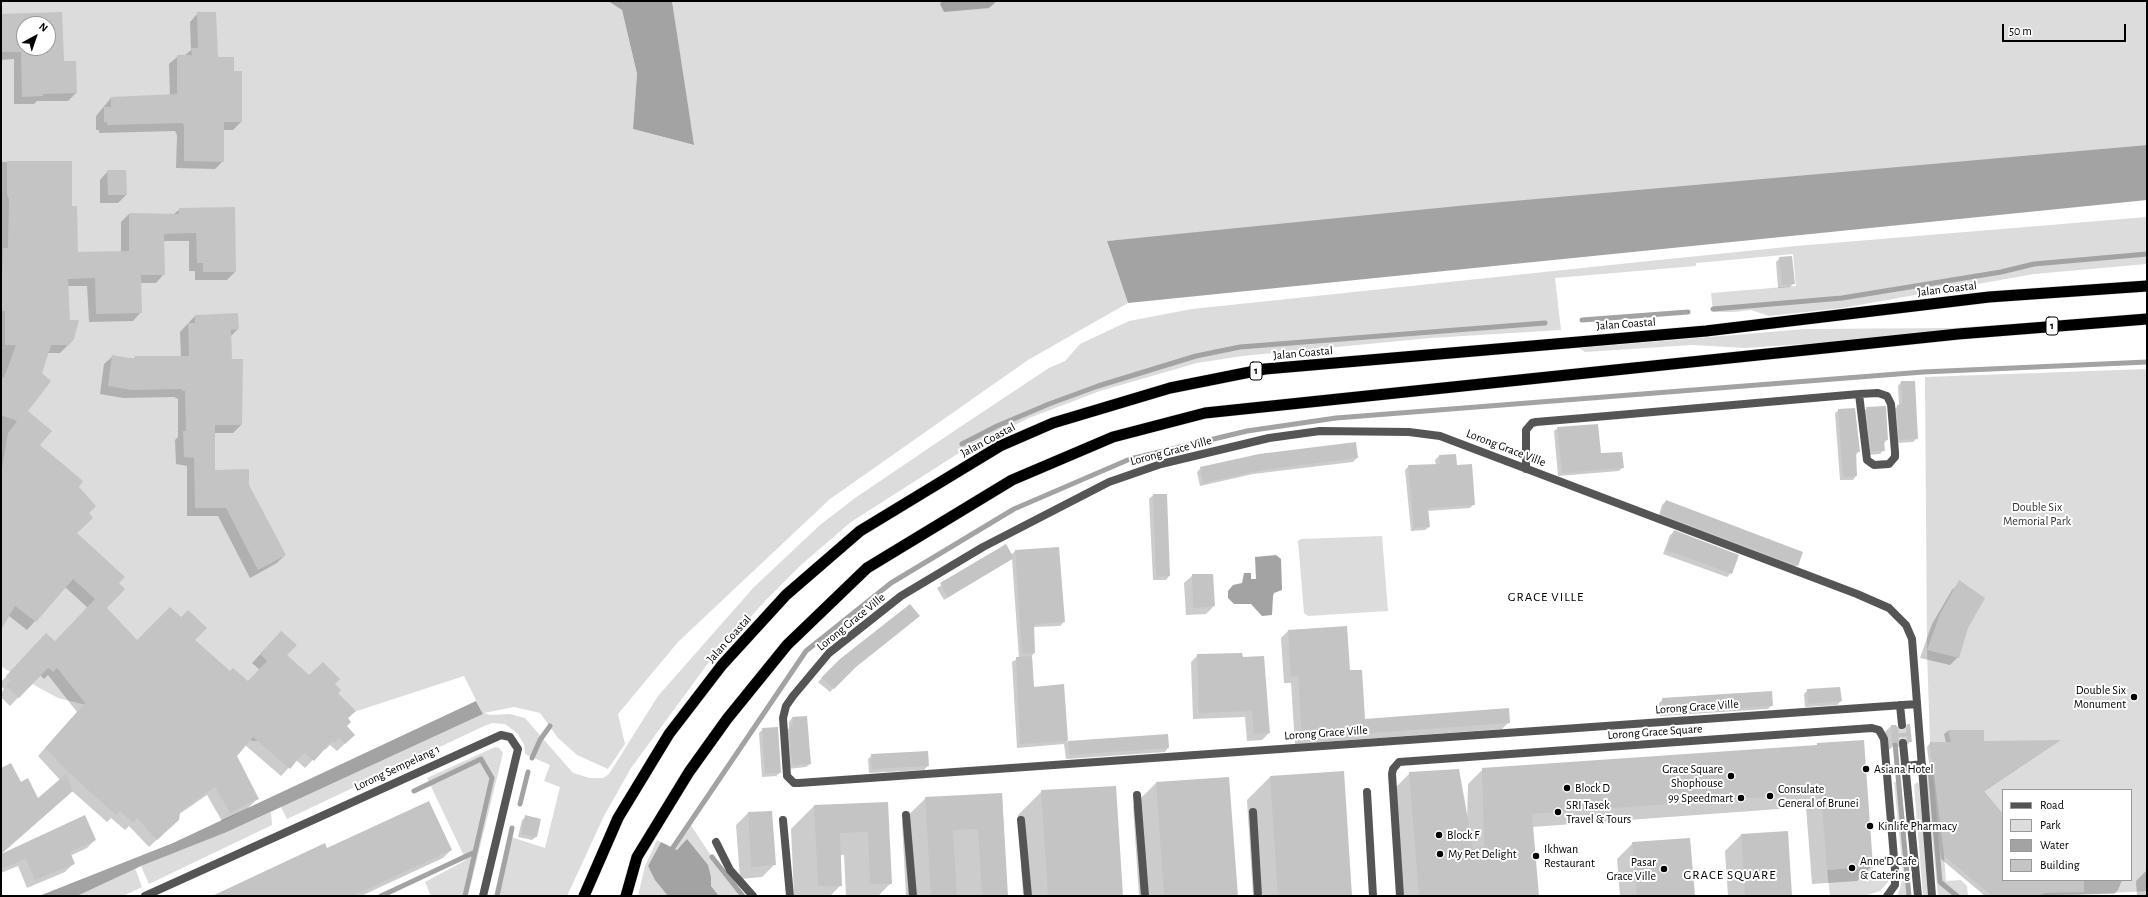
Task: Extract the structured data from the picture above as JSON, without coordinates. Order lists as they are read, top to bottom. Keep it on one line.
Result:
{"streets":{"highway":["Jalan Coastal","1"],"street":["Lorong Grace Ville","Lorong Grace Square","Lorong Sempelang 1"]},"districts":["GRACE VILLE","GRACE SQUARE"],"parks":["Double Six Memorial Park"],"places":["Double Six Monument","Asiana Hotel","Grace Square Shophouse","Block D","Consulate General of Brunei","99 Speedmart","SRI Tasek Travel & Tours","Kinlife Pharmacy","Block F","My Pet Delight","Ikhwan Restaurant","Anne'D Cafe & Catering","Pasar Grace Ville"],"legend":["Road","Park","Water","Building"],"scale_bar":"50 m","north":"top right"}
